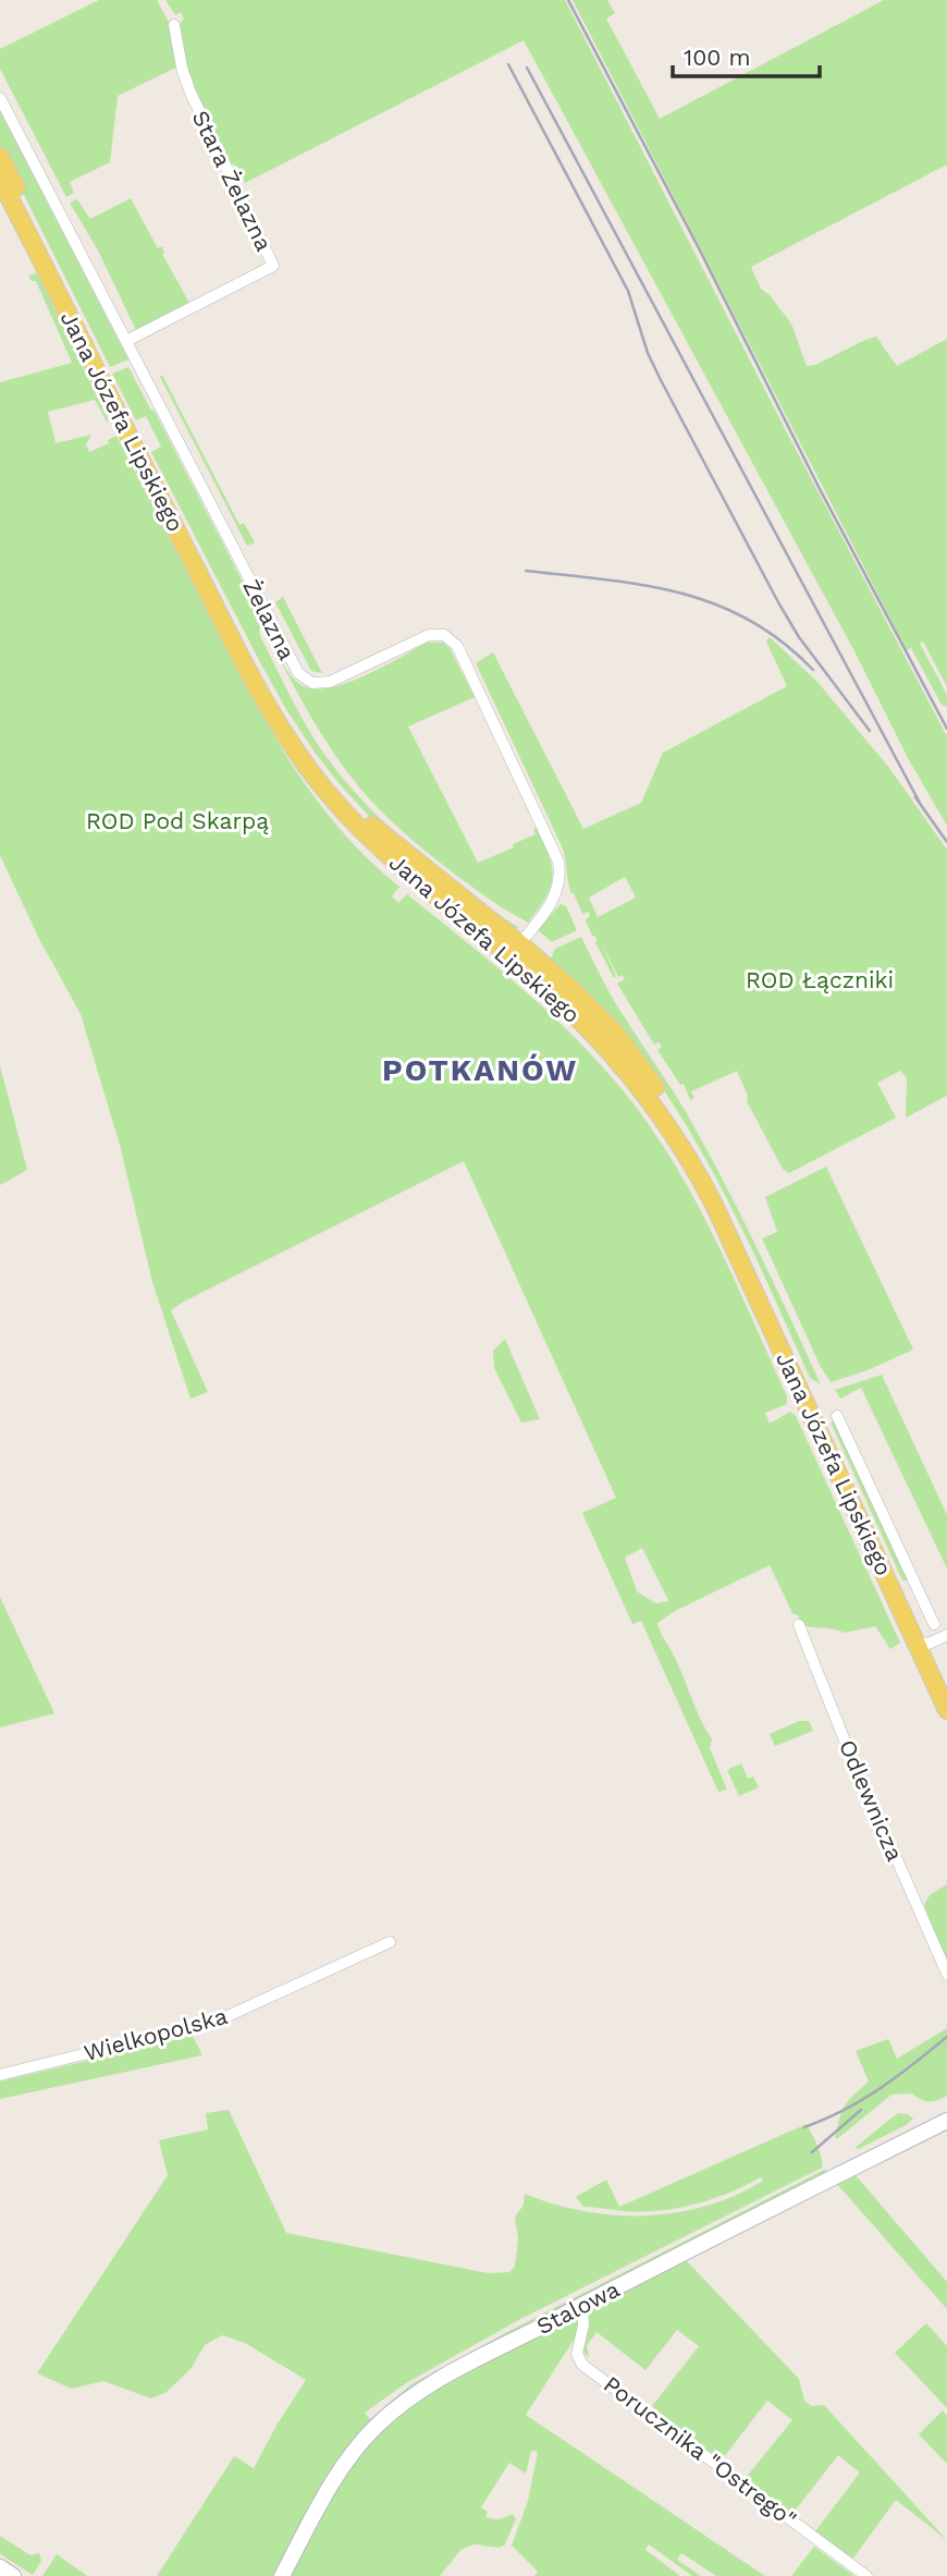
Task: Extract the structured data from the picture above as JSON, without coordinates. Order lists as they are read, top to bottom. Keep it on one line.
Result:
{"streets":{"main road":["Jana Józefa Lipskiego"],"street":["Stara Żelazna","Żelazna","Odlewnicza","Wielkopolska","Stalowa","Porucznika \"Ostrego\""]},"crossings":[["Stara Żelazna","Żelazna"],["Jana Józefa Lipskiego","Żelazna"],["Stalowa","Porucznika \"Ostrego\""]],"districts":["POTKANÓW"],"parks":["ROD Pod Skarpą","ROD Łączniki"],"scale_bar":"100 m"}
